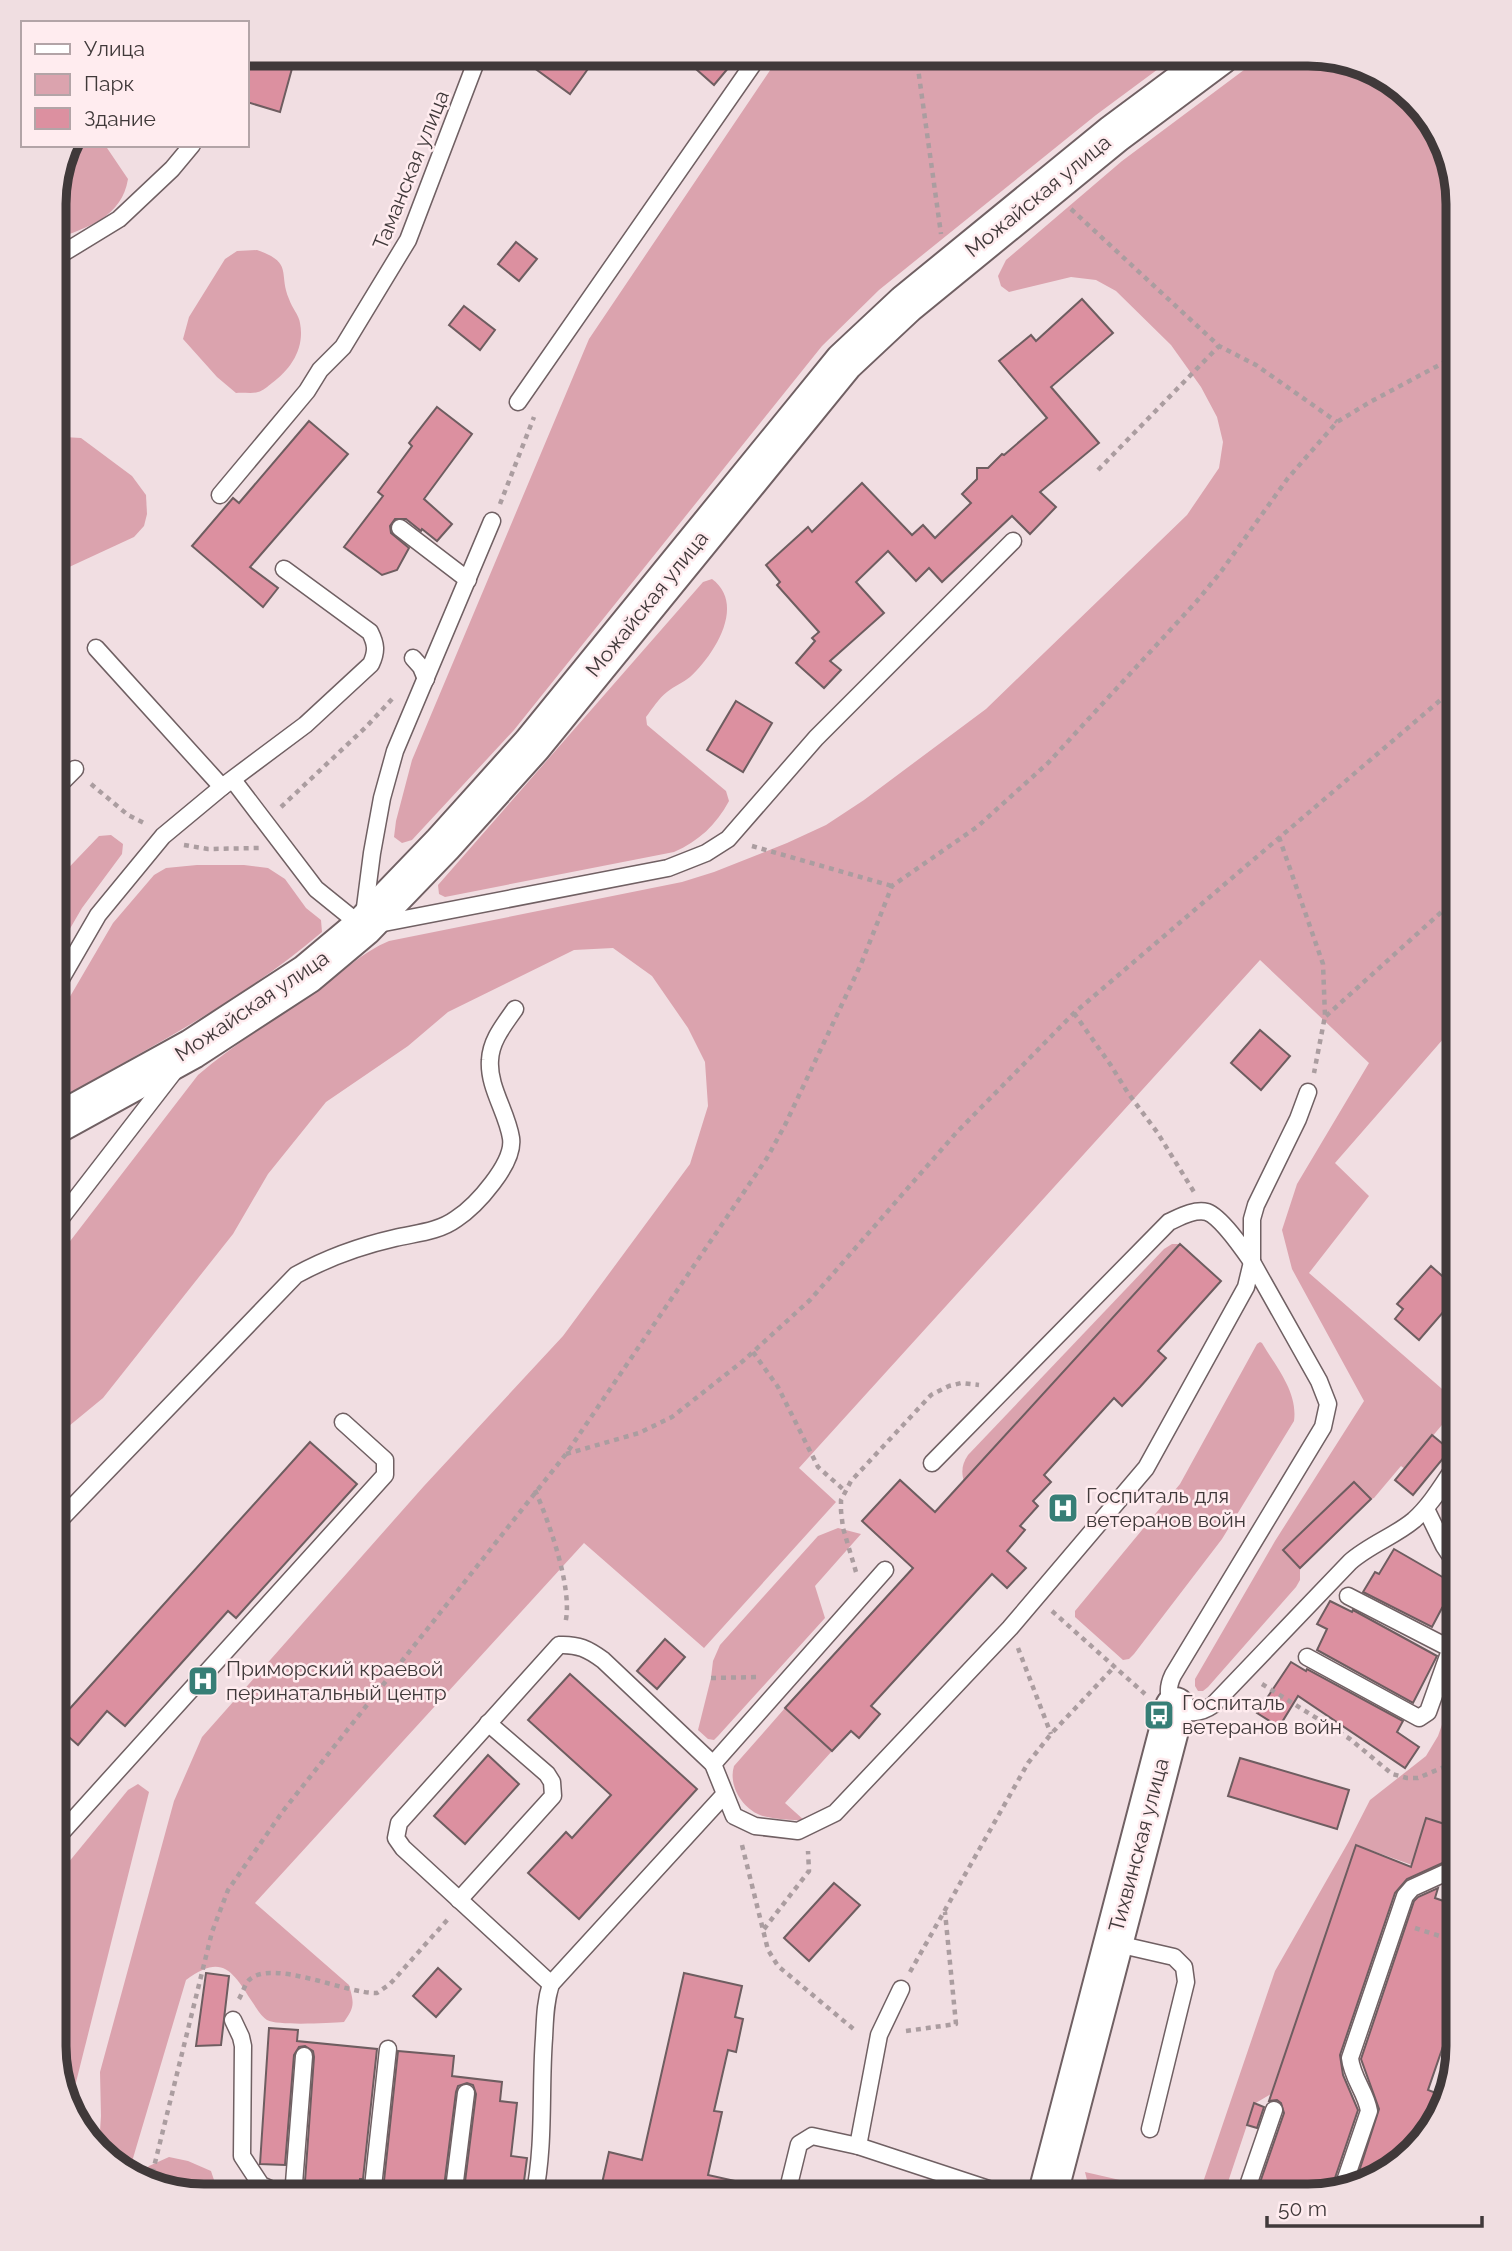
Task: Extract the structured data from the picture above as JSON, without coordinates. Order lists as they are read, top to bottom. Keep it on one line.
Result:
{"streets":{"main road":["Можайская улица","Тихвинская улица"],"lane":["Таманская улица"]},"places":{"hospital":["Госпиталь для ветеранов войн","Приморский краевой перинатальный центр"],"bus stop":["Госпиталь ветеранов войн"]},"legend":["Улица","Парк","Здание"],"scale_bar":"50 m"}
